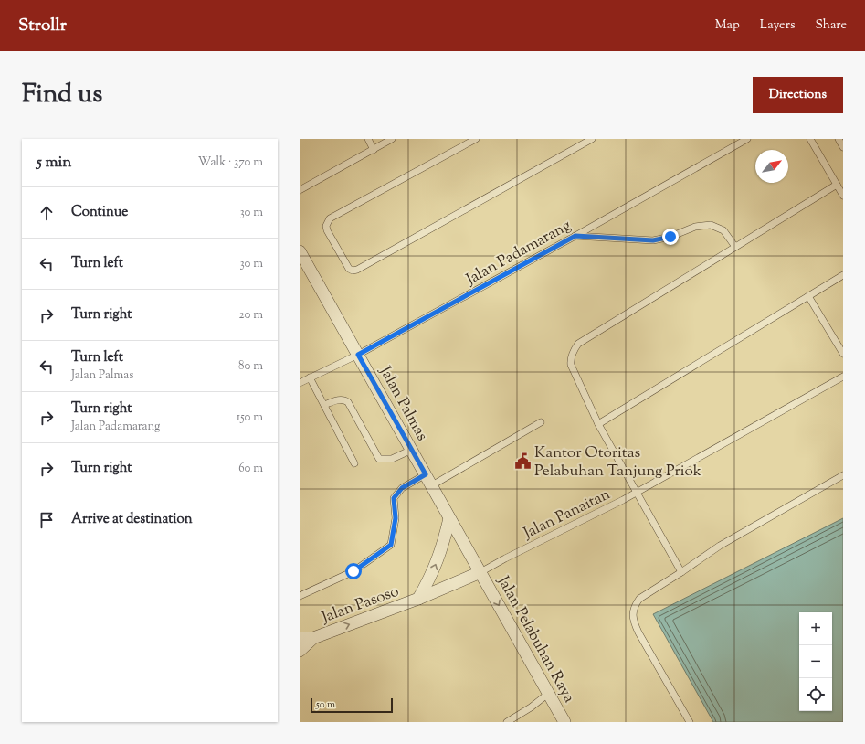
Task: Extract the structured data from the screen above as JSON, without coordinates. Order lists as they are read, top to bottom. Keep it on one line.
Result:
{"streets":{"street":["Jalan Palmas","Jalan Pasoso","Jalan Pelabuhan Raya"],"lane":["Jalan Padamarang","Jalan Panaitan"]},"crossings":[["Jalan Padamarang","Jalan Palmas"],["Jalan Palmas","Jalan Panaitan"],["Jalan Palmas","Jalan Pasoso"],["Jalan Palmas","Jalan Pelabuhan Raya"],["Jalan Panaitan","Jalan Pasoso"],["Jalan Panaitan","Jalan Pelabuhan Raya"],["Jalan Pasoso","Jalan Pelabuhan Raya"]],"one_way":["Jalan Pelabuhan Raya"],"places":{"public building":["Kantor Otoritas Pelabuhan Tanjung Priok"]},"scale_bar":"50 m","north":"top right","page":{"header":"Strollr","nav":["Map","Layers","Share"],"title":"Find us","buttons":"Directions","heading":["5 min","Walk · 370 m"],"list":[["Continue","30 m"],["Turn left","30 m"],["Turn right","20 m"],["Turn left","Jalan Palmas","80 m"],["Turn right","Jalan Padamarang","150 m"],["Turn right","60 m"],"Arrive at destination"],"map_buttons":["+","−"],"scale":"50 m"}}
